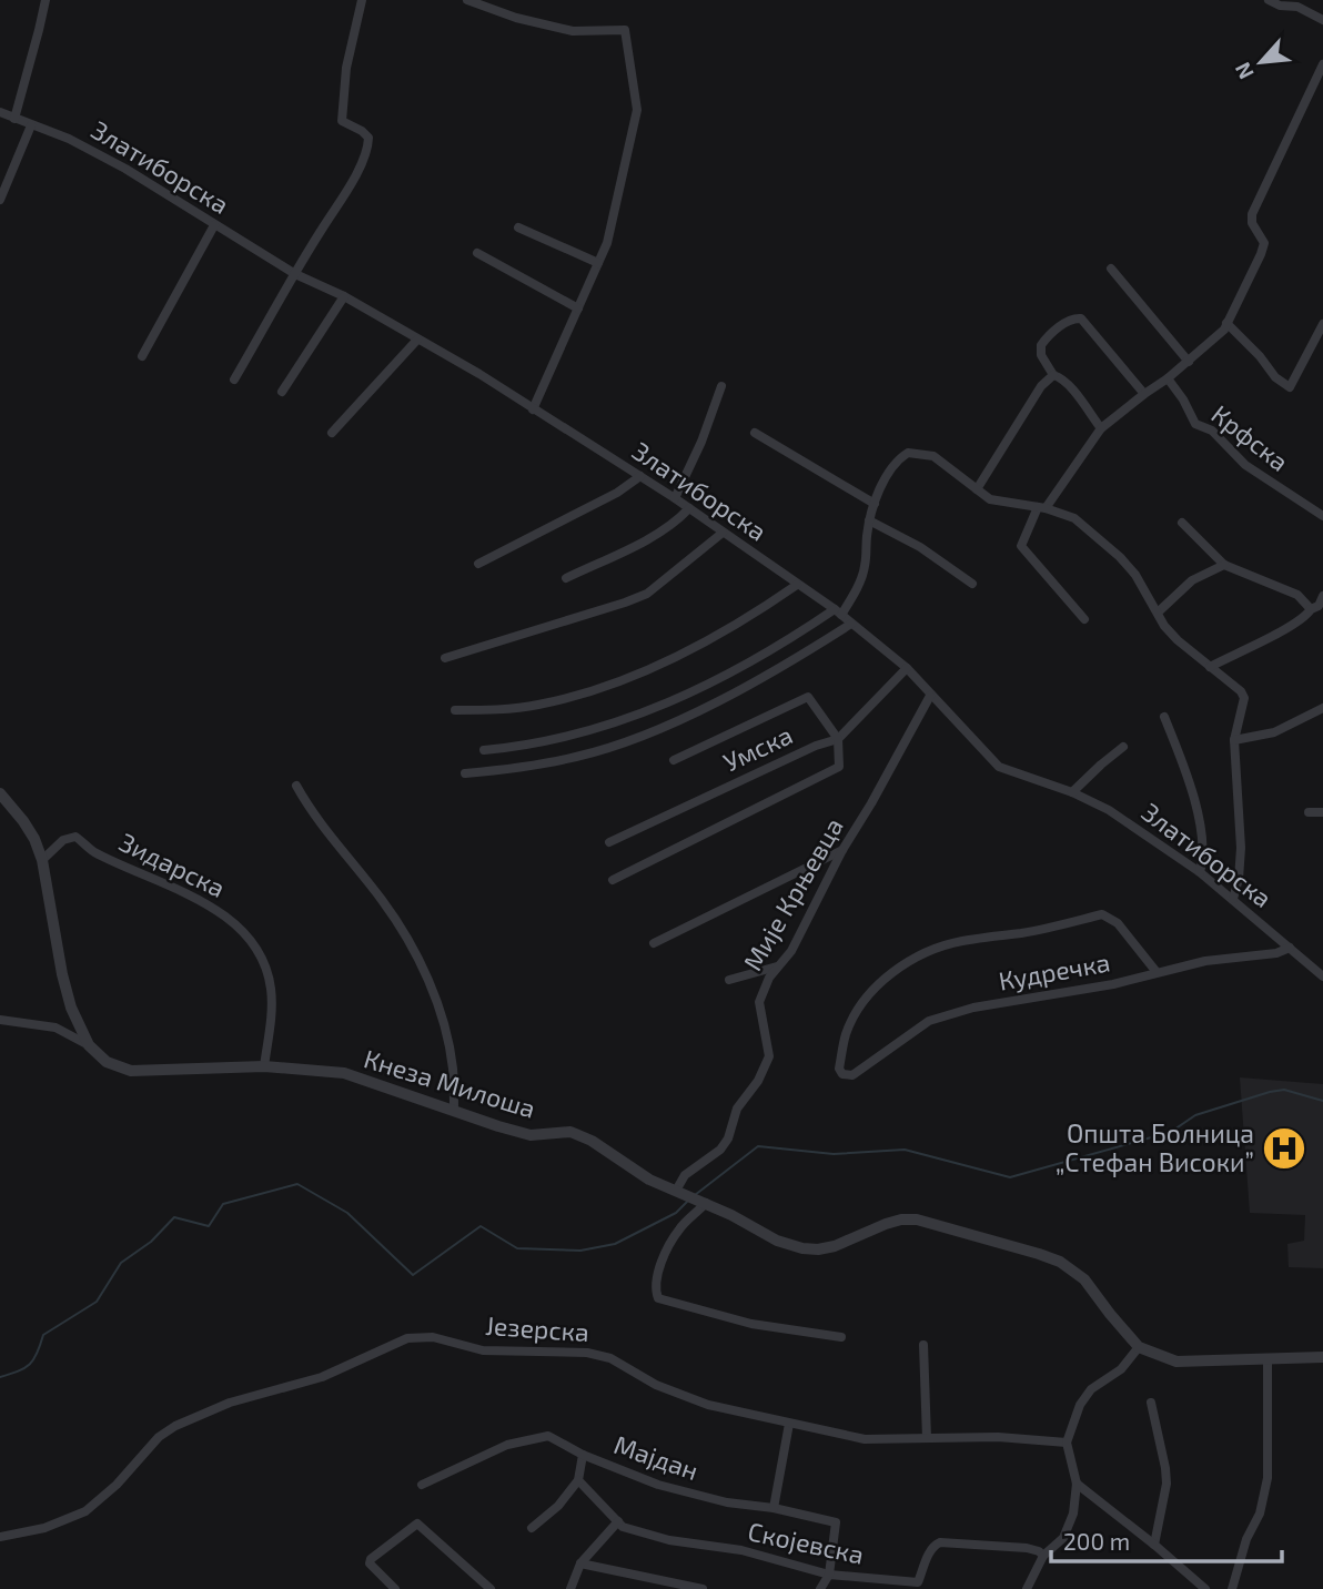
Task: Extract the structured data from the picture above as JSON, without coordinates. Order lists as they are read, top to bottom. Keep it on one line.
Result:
{"streets":{"street":["Златиборска","Крфска","Умска","Зидарска","Мије Крњевца","Кудречка","Кнеза Милоша","Језерска","Мајдан","Скојевска"]},"crossings":[["Златиборска","Умска"],["Златиборска","Мије Крњевца"],["Златиборска","Кудречка"],["Зидарска","Кнеза Милоша"],["Мије Крњевца","Кнеза Милоша"],["Мајдан","Скојевска"]],"places":{"hospital":["Општа Болница „Стефан Високи”"]},"scale_bar":"200 m","north":"bottom left"}
